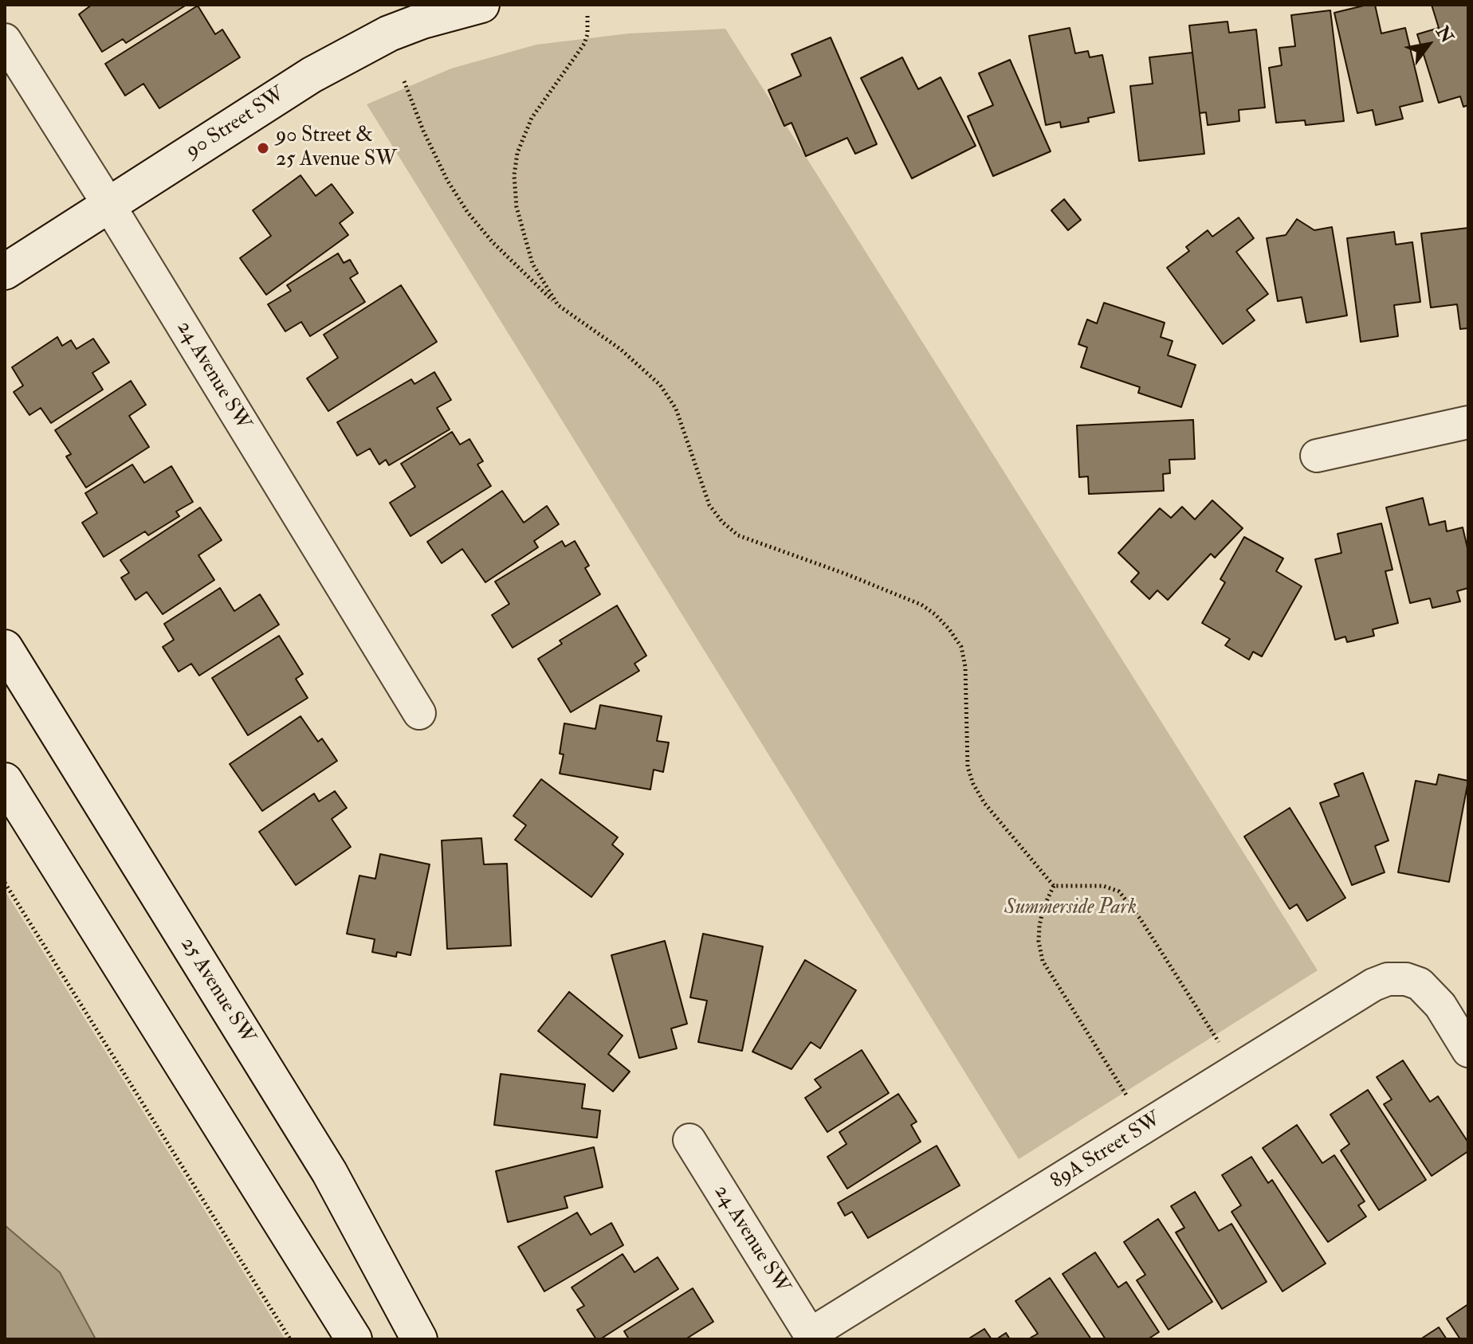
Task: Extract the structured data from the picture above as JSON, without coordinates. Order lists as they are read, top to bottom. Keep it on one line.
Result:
{"streets":{"main road":["90 Street SW","25 Avenue SW"],"street":["24 Avenue SW","89A Street SW"]},"crossings":[["90 Street SW","24 Avenue SW"],["24 Avenue SW","89A Street SW"]],"parks":["Summerside Park"],"places":["90 Street & 25 Avenue SW"],"north":"top right"}
